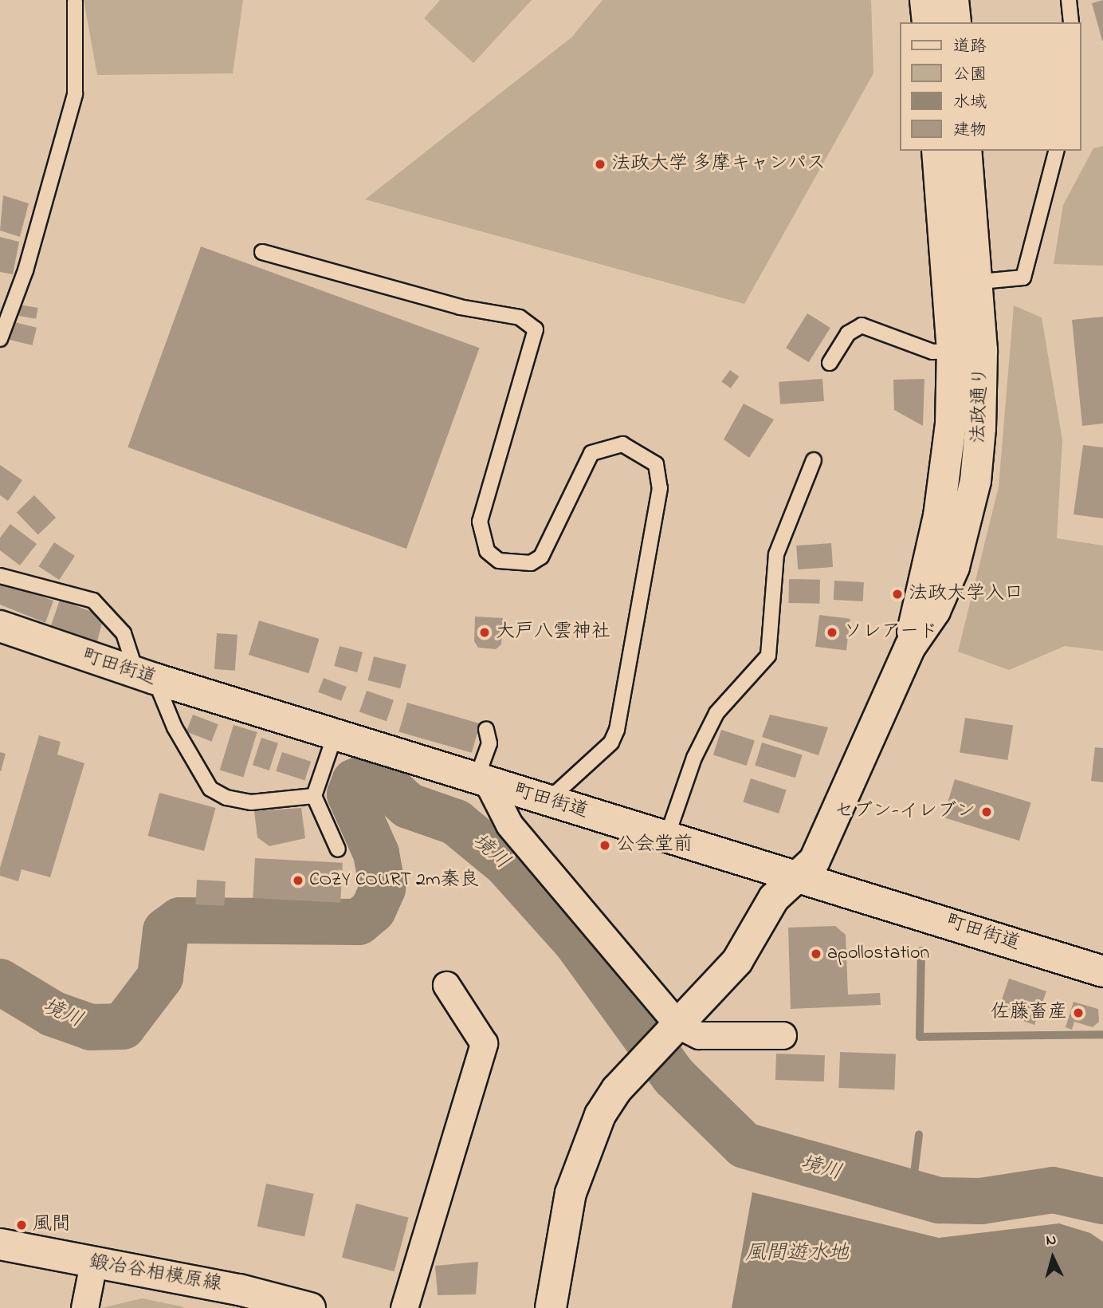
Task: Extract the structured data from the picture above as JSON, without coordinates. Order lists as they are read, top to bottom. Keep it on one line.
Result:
{"streets":{"street":["法政通り","町田街道","鍛冶谷相模原線"]},"crossings":[["法政通り","町田街道"]],"water":["境川","風間遊水地"],"places":["法政大学 多摩キャンパス","法政大学入口","大戸八雲神社","ソレアード","セブン-イレブン","公会堂前","COZY COURT 2m秦良","apollostation","佐藤畜産","風間"],"legend":["道路","公園","水域","建物"],"north":"top"}
